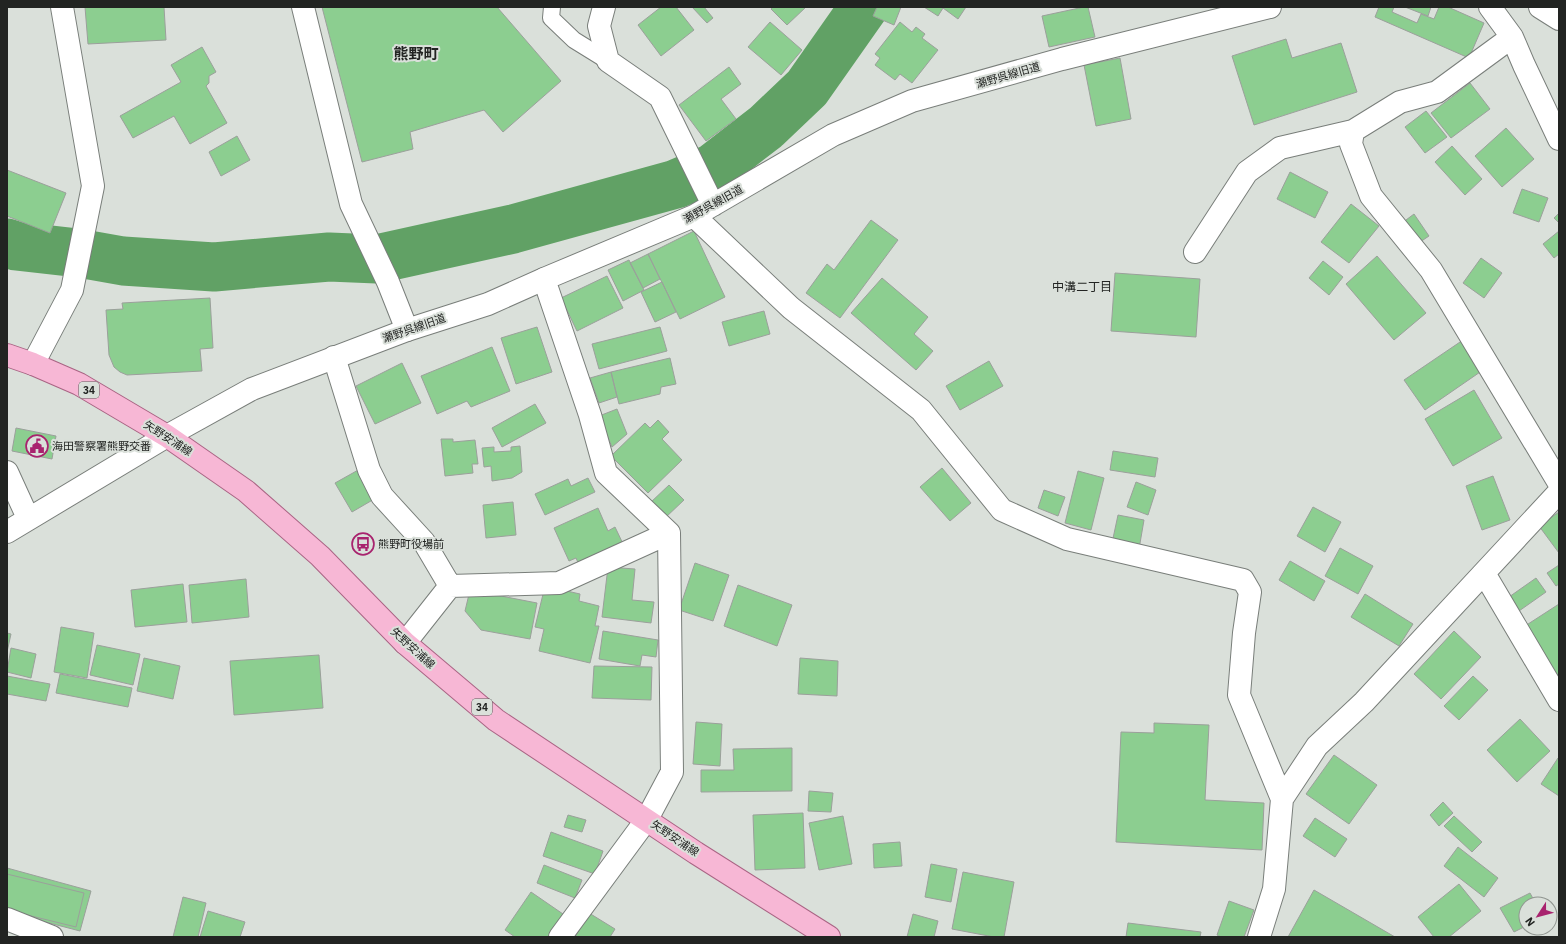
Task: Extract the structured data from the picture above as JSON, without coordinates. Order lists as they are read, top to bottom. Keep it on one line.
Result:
{"streets":{"main road":["34","矢野安浦線"],"street":["瀬野呉線旧道"]},"crossings":[["瀬野呉線旧道","矢野安浦線"]],"districts":["熊野町","中溝二丁目"],"places":{"public building":["海田警察署熊野交番"],"bus stop":["熊野町役場前"]},"north":"bottom left"}
